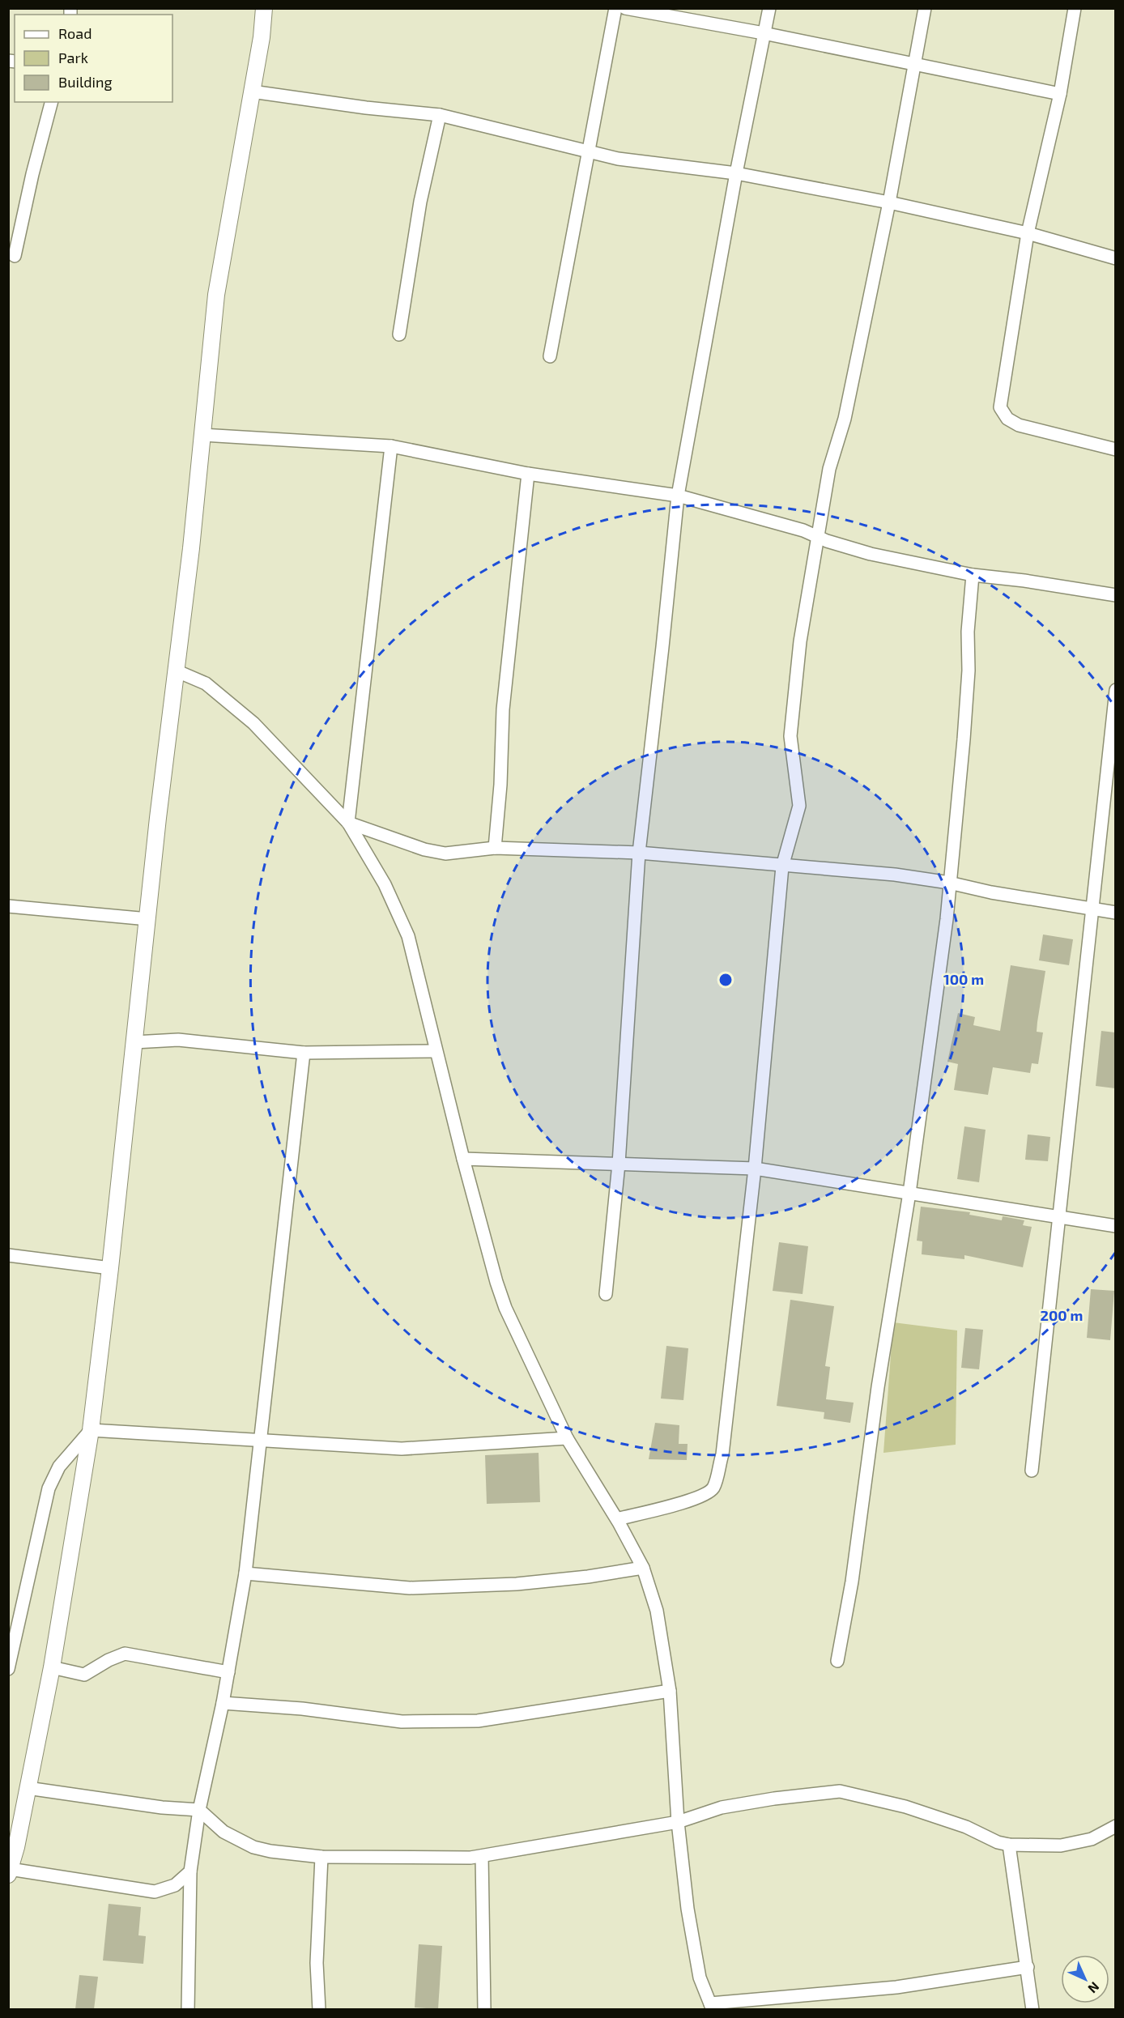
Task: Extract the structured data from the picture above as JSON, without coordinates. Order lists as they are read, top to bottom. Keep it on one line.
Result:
{"legend":["Road","Park","Building"],"north":"bottom right","rings":["100 m","200 m"]}
